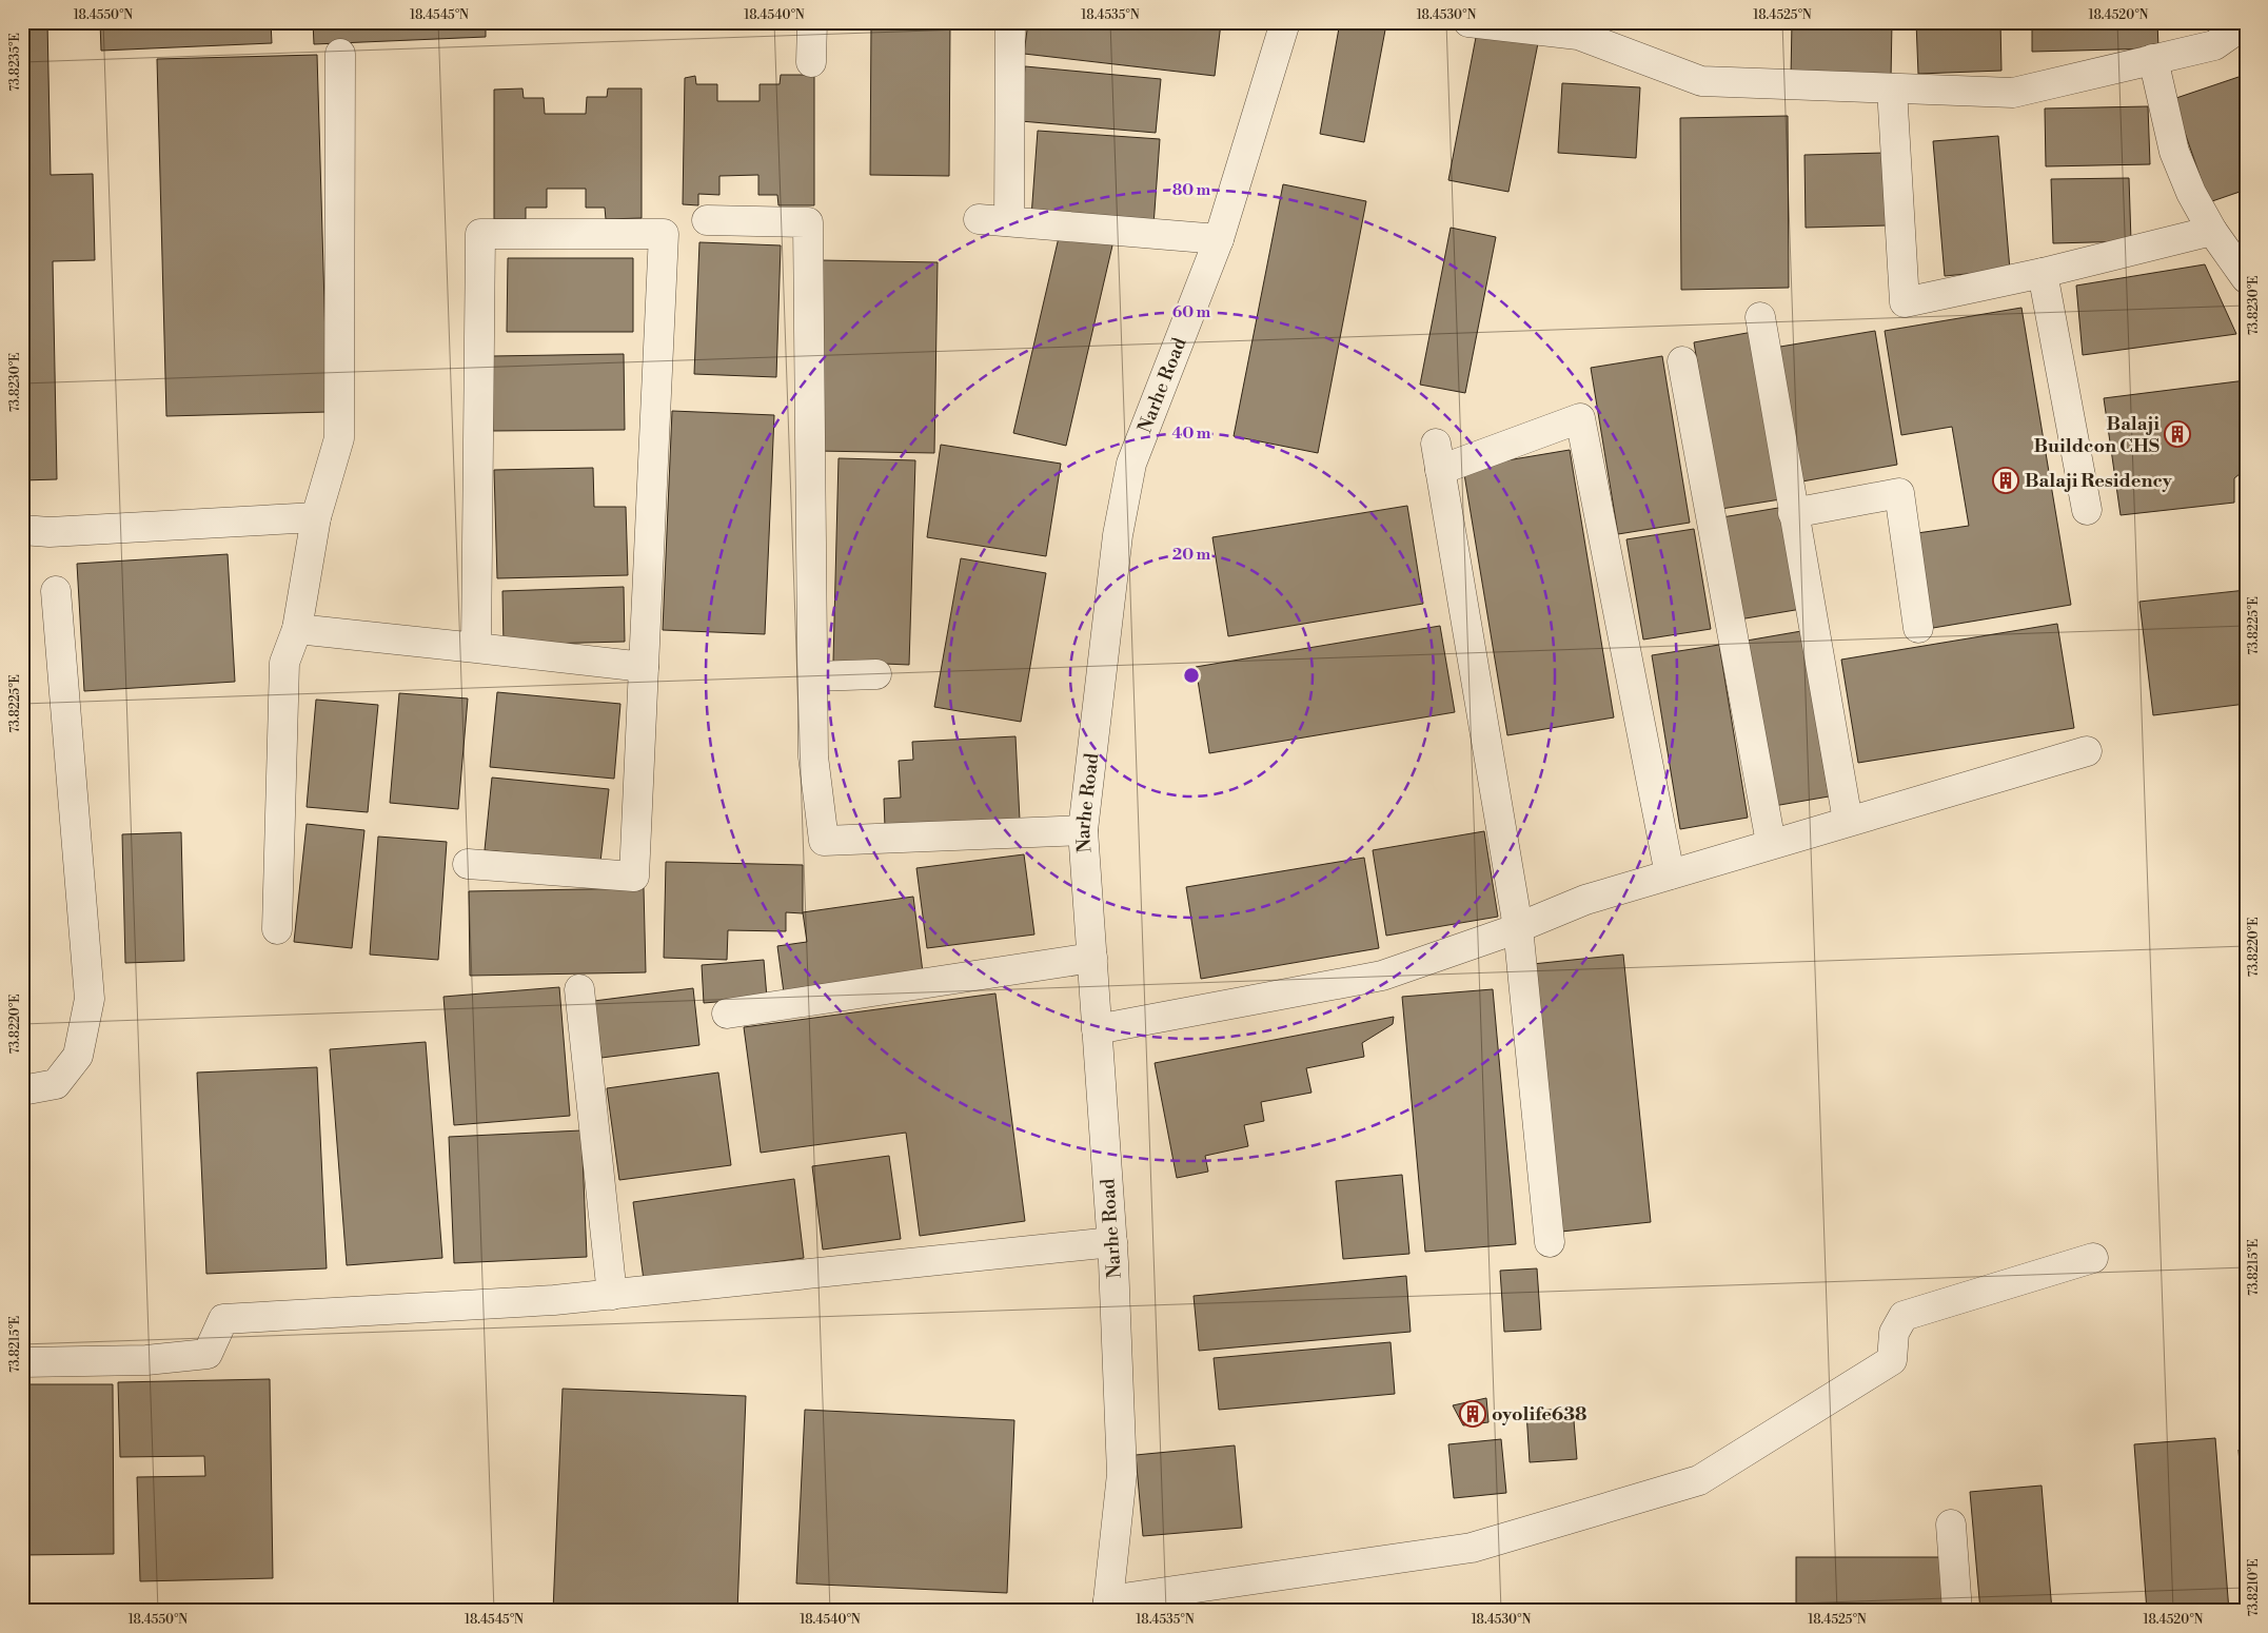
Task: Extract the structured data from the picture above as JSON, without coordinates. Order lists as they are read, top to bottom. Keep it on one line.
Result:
{"streets":{"street":["Narhe Road"]},"places":{"building":["Balaji Buildcon CHS","Balaji Residency","oyolife638"]},"coordinates":["18.4550°N","18.4545°N","18.4540°N","18.4535°N","18.4530°N","18.4525°N","18.4520°N","73.8235°E","73.8230°E","73.8225°E","73.8220°E","73.8215°E","73.8210°E"],"rings":["80 m","60 m","40 m","20 m"]}
